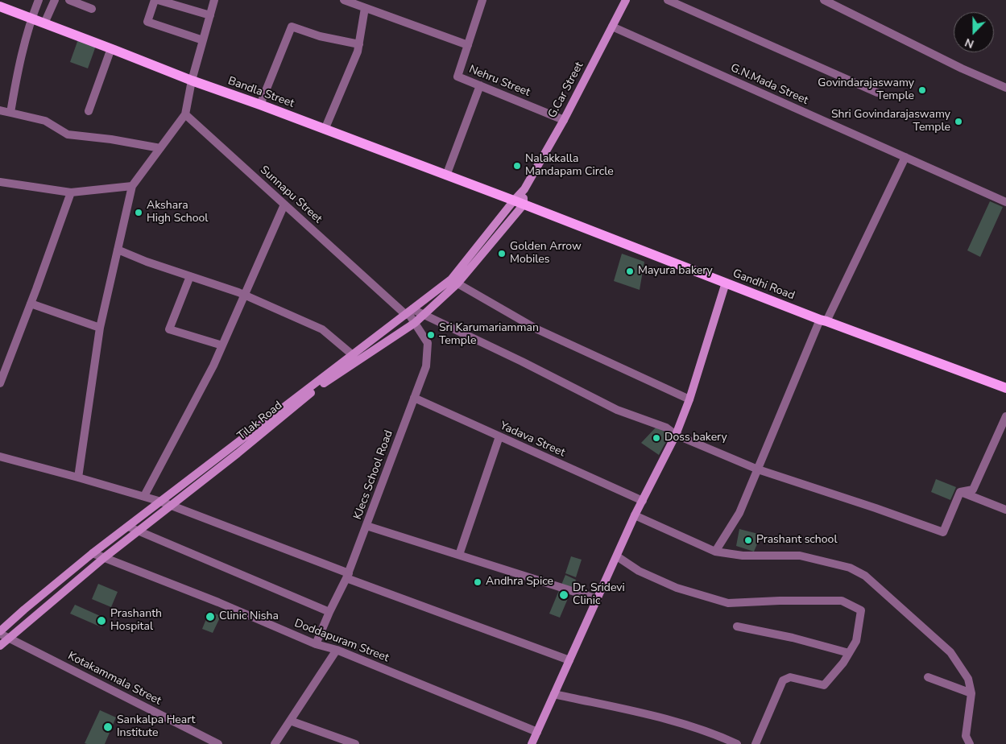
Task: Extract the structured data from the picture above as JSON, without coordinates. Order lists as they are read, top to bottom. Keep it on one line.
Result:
{"streets":{"main road":["G.Car Street","Bandla Street","Gandhi Road","Tilak Road"],"street":["Nehru Street","G.N.Mada Street","Sunnapu Street","Yadava Street","KJecs School Road","Doddapuram Street","Kotakammala Street"]},"crossings":[["Nehru Street","G.Car Street"],["G.N.Mada Street","G.Car Street"],["G.Car Street","Bandla Street"],["G.Car Street","Gandhi Road"],["G.Car Street","Tilak Road"],["Bandla Street","Gandhi Road"],["Bandla Street","Tilak Road"],["Sunnapu Street","Tilak Road"],["Sunnapu Street","KJecs School Road"],["Gandhi Road","Tilak Road"],["Tilak Road","KJecs School Road"],["Tilak Road","Doddapuram Street"],["Tilak Road","Kotakammala Street"],["Yadava Street","KJecs School Road"],["KJecs School Road","Doddapuram Street"]],"places":["Govindarajaswamy Temple","Shri Govindarajaswamy Temple","Nalakkalla Mandapam Circle","Akshara High School","Golden Arrow Mobiles","Mayura bakery","Sri Karumariamman Temple","Doss bakery","Prashant school","Andhra Spice","Dr. Sridevi Clinic","Clinic Nisha","Prashanth Hospital","Sankalpa Heart Institute"],"north":"bottom"}
